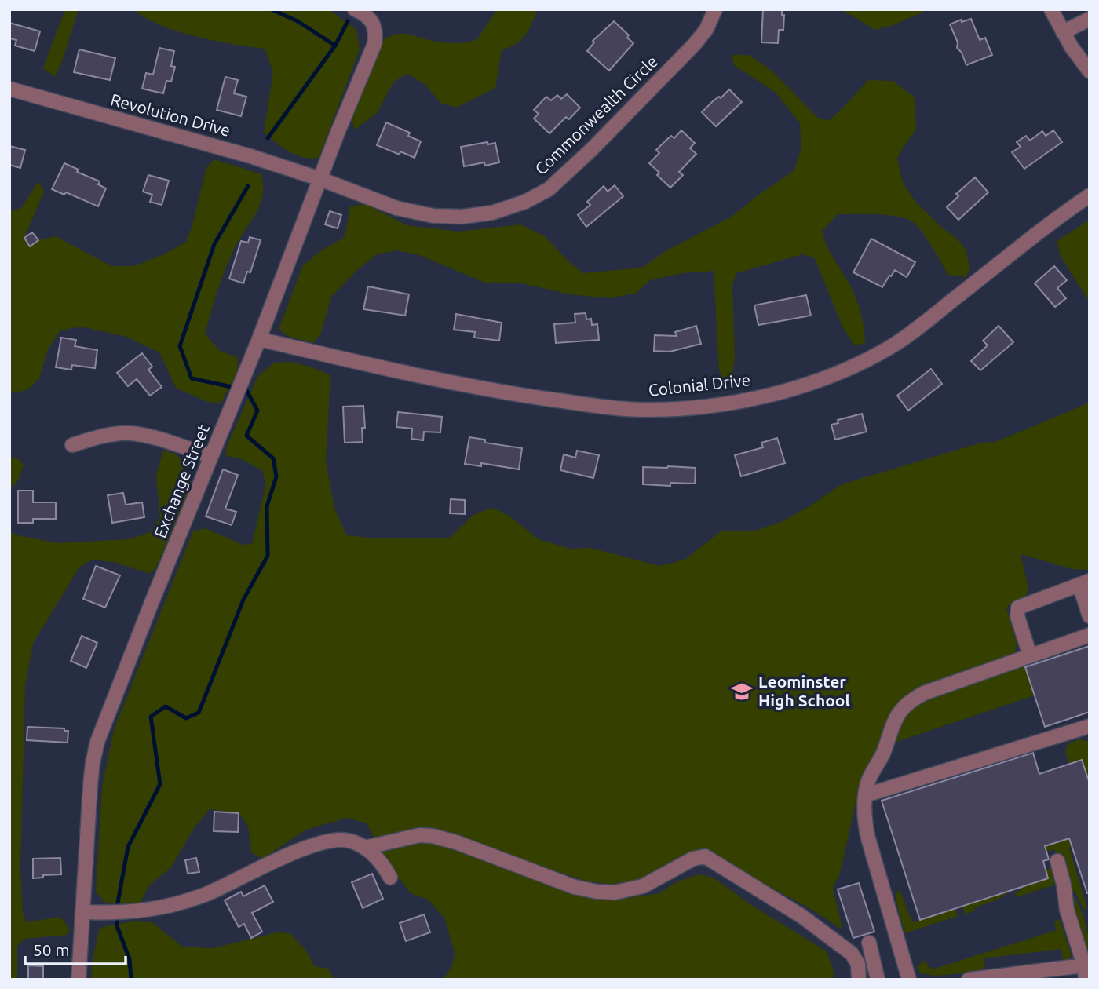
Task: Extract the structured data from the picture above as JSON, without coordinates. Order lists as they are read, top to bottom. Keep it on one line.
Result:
{"streets":{"street":["Revolution Drive","Commonwealth Circle","Colonial Drive","Exchange Street"]},"crossings":[["Revolution Drive","Commonwealth Circle"],["Revolution Drive","Exchange Street"],["Commonwealth Circle","Exchange Street"],["Colonial Drive","Exchange Street"]],"places":{"school or university":["Leominster High School"]},"scale_bar":"50 m"}
